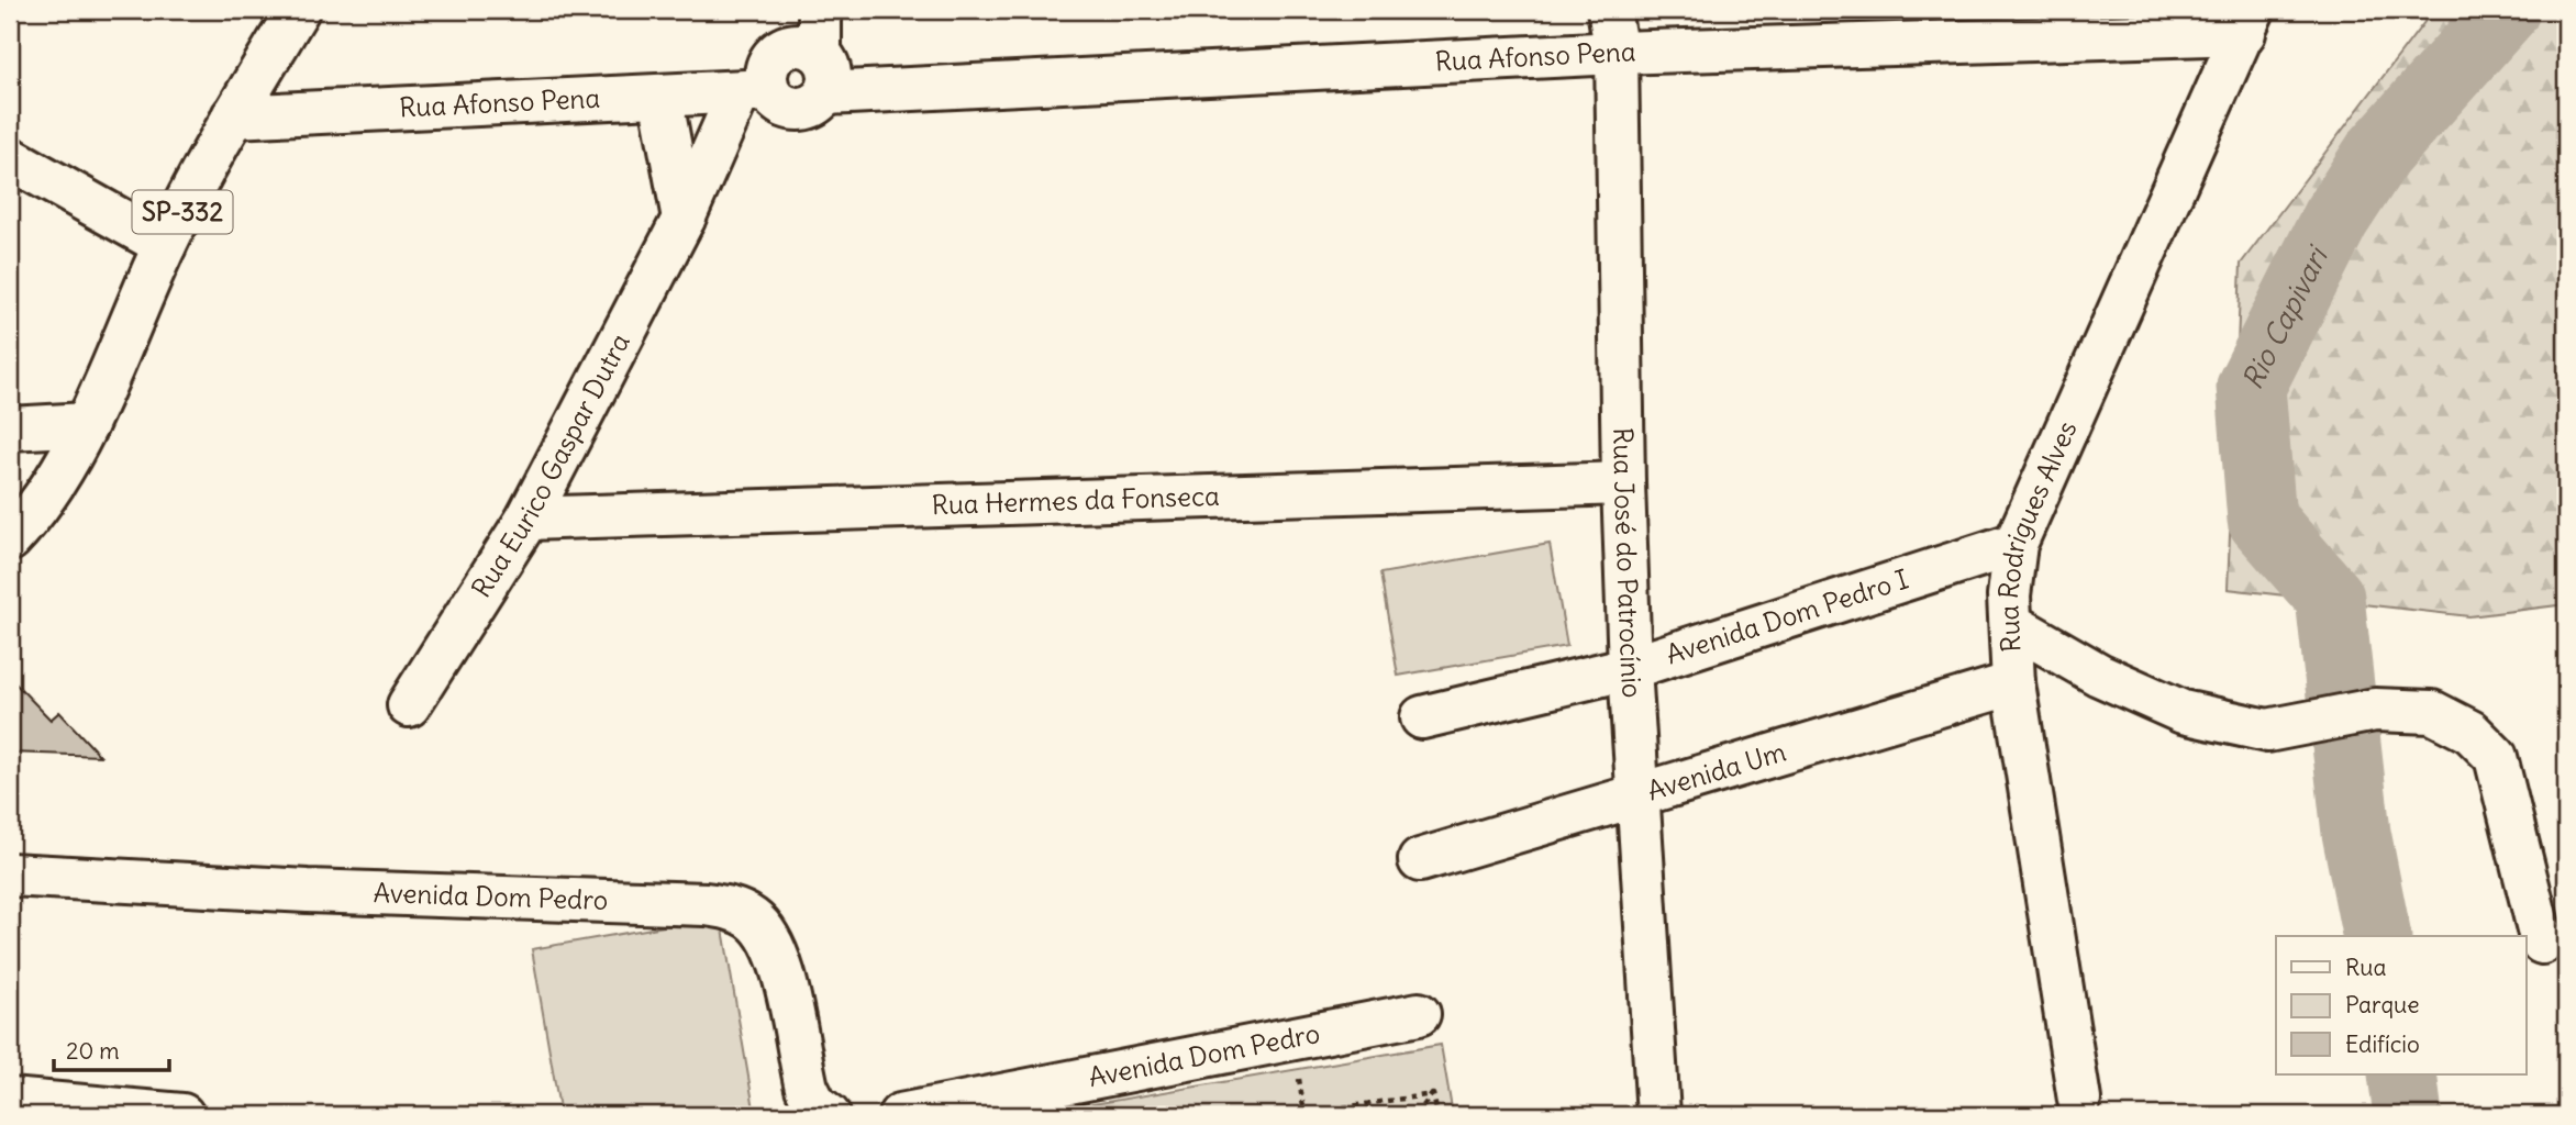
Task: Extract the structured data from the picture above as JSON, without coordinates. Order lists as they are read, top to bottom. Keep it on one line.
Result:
{"streets":{"street":["Rua Afonso Pena","SP-332","Rua Eurico Gaspar Dutra","Rua Hermes da Fonseca","Rua Rodrigues Alves","Rua José do Patrocínio","Avenida Dom Pedro I","Avenida Um","Avenida Dom Pedro"]},"crossings":[["Rua Afonso Pena","SP-332"],["Rua Afonso Pena","Rua Eurico Gaspar Dutra"],["Rua Afonso Pena","Rua Rodrigues Alves"],["Rua Afonso Pena","Rua José do Patrocínio"],["Rua Eurico Gaspar Dutra","Rua Hermes da Fonseca"],["Rua Hermes da Fonseca","Rua José do Patrocínio"],["Rua Rodrigues Alves","Avenida Dom Pedro I"],["Rua Rodrigues Alves","Avenida Um"],["Rua José do Patrocínio","Avenida Dom Pedro I"],["Rua José do Patrocínio","Avenida Um"]],"water":["Rio Capivari"],"legend":["Rua","Parque","Edifício"],"scale_bar":"20 m"}
